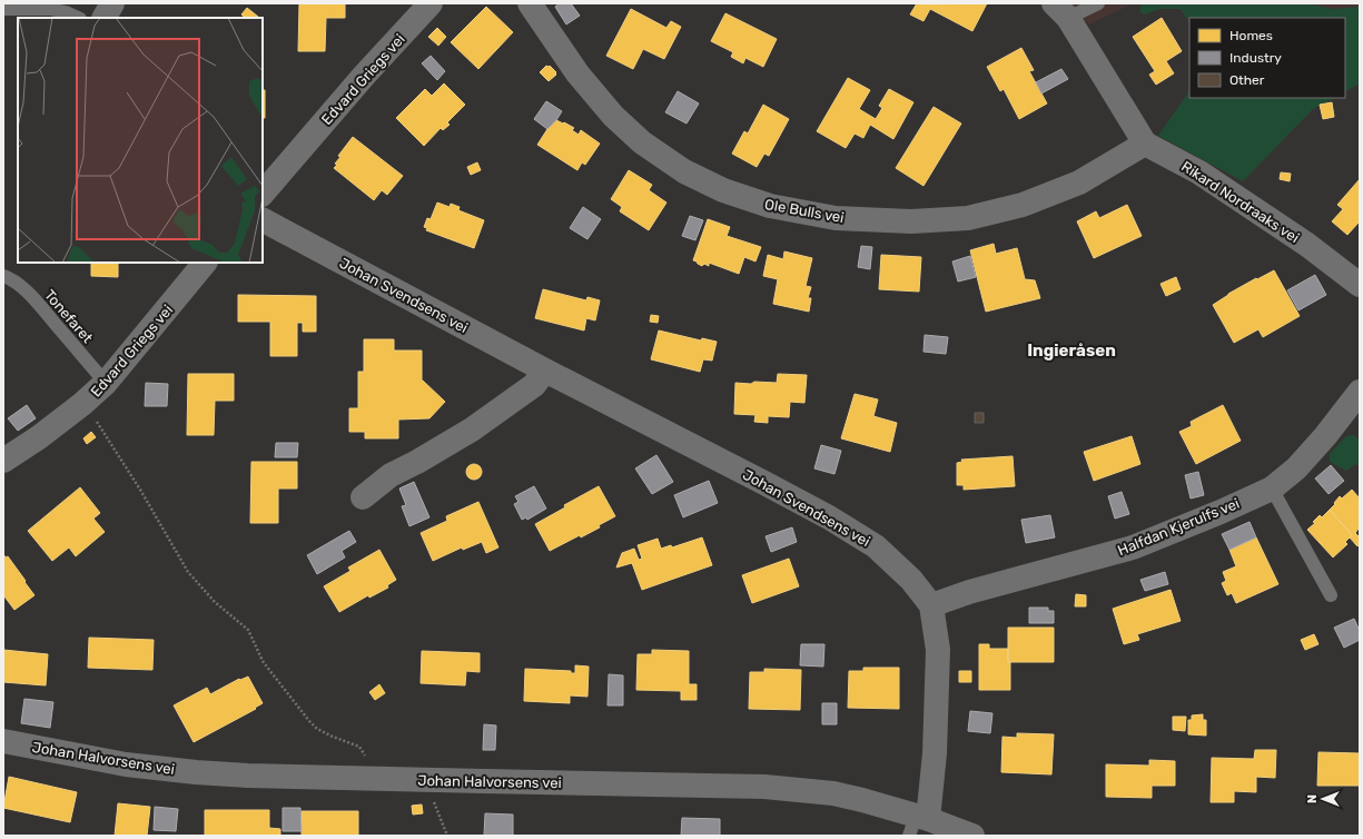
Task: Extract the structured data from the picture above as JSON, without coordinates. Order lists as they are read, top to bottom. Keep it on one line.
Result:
{"streets":{"street":["Edvard Griegs vei","Rikard Nordraaks vei","Ole Bulls vei","Johan Svendsens vei","Halfdan Kjerulfs vei","Johan Halvorsens vei"],"lane":["Tonefaret"]},"crossings":[["Edvard Griegs vei","Tonefaret"],["Rikard Nordraaks vei","Ole Bulls vei"],["Johan Svendsens vei","Halfdan Kjerulfs vei"],["Johan Svendsens vei","Johan Halvorsens vei"]],"districts":["Ingieråsen"],"legend":["Homes","Industry","Other"],"north":"left"}
